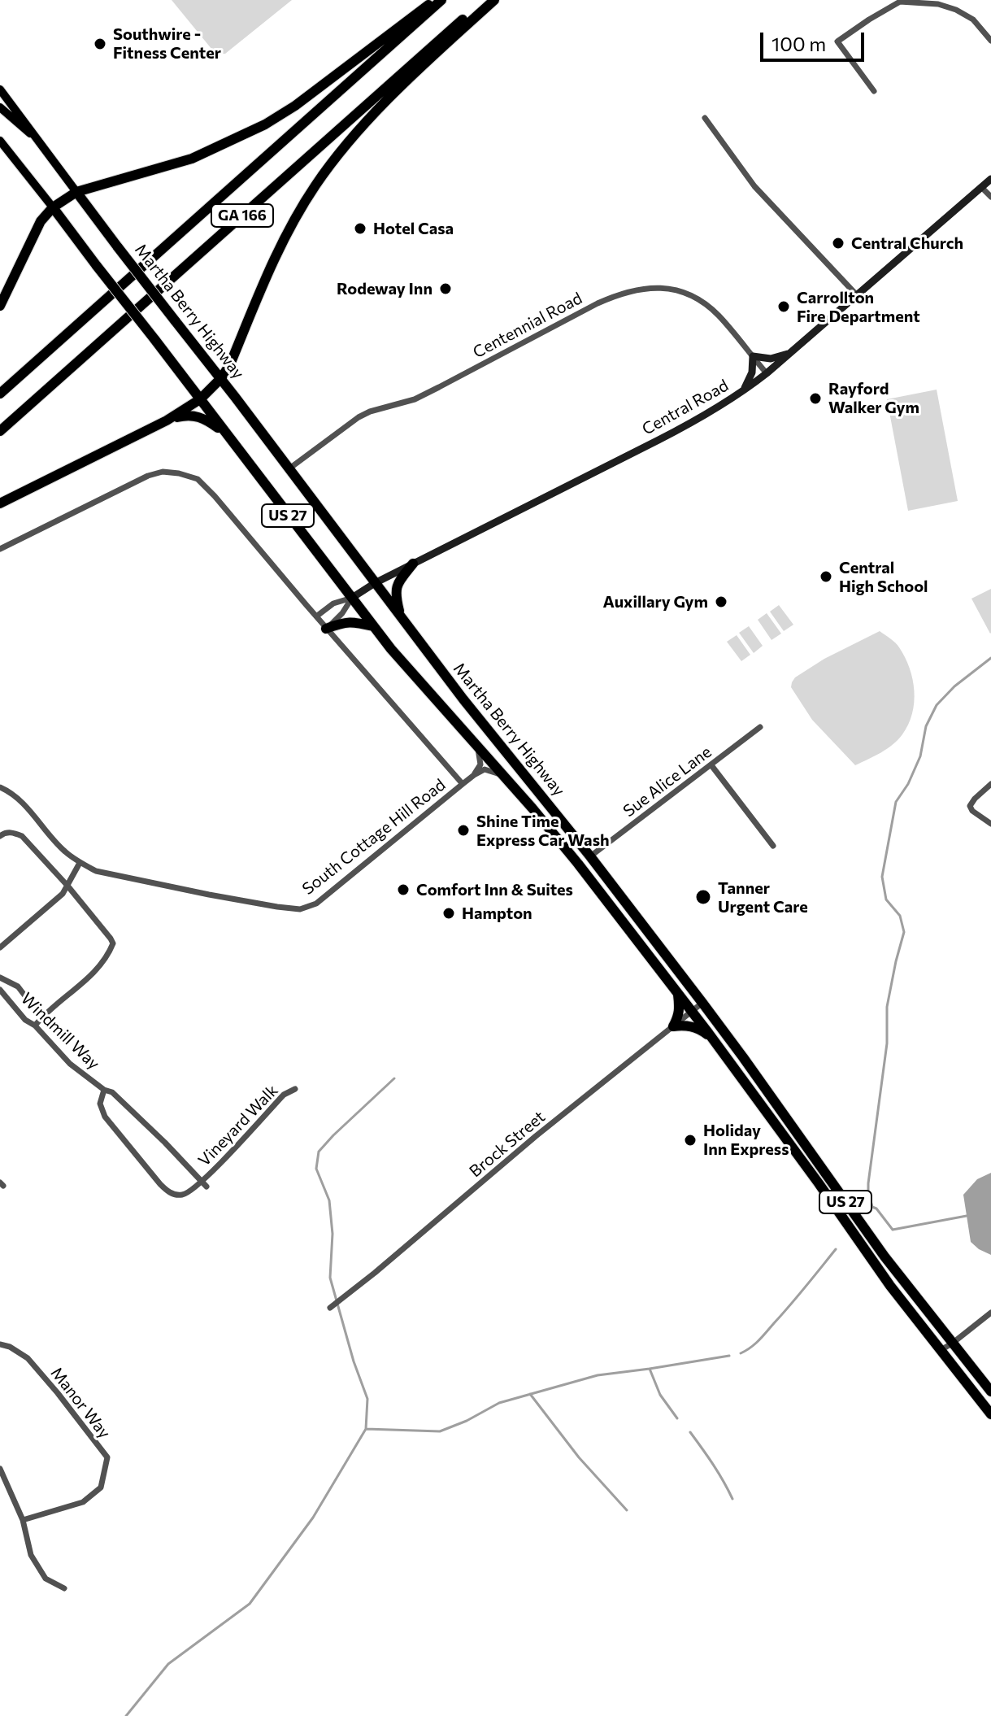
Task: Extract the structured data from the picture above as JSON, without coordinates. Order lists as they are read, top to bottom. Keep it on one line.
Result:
{"streets":{"highway":["GA 166","Martha Berry Highway","US 27"],"street":["Centennial Road","Central Road","Sue Alice Lane","South Cottage Hill Road","Windmill Way","Vineyard Walk","Brock Street","Manor Way"]},"crossings":[["Martha Berry Highway","Centennial Road"],["Martha Berry Highway","Central Road"],["Martha Berry Highway","Sue Alice Lane"],["Martha Berry Highway","Brock Street"],["Centennial Road","Central Road"],["Central Road","South Cottage Hill Road"],["Windmill Way","Vineyard Walk"]],"places":["Southwire - Fitness Center","Hotel Casa","Central Church","Rodeway Inn","Carrollton Fire Department","Rayford Walker Gym","Central High School","Auxillary Gym","Shine Time Express Car Wash","Comfort Inn & Suites","Tanner Urgent Care","Hampton","Holiday Inn Express"],"scale_bar":"100 m"}
